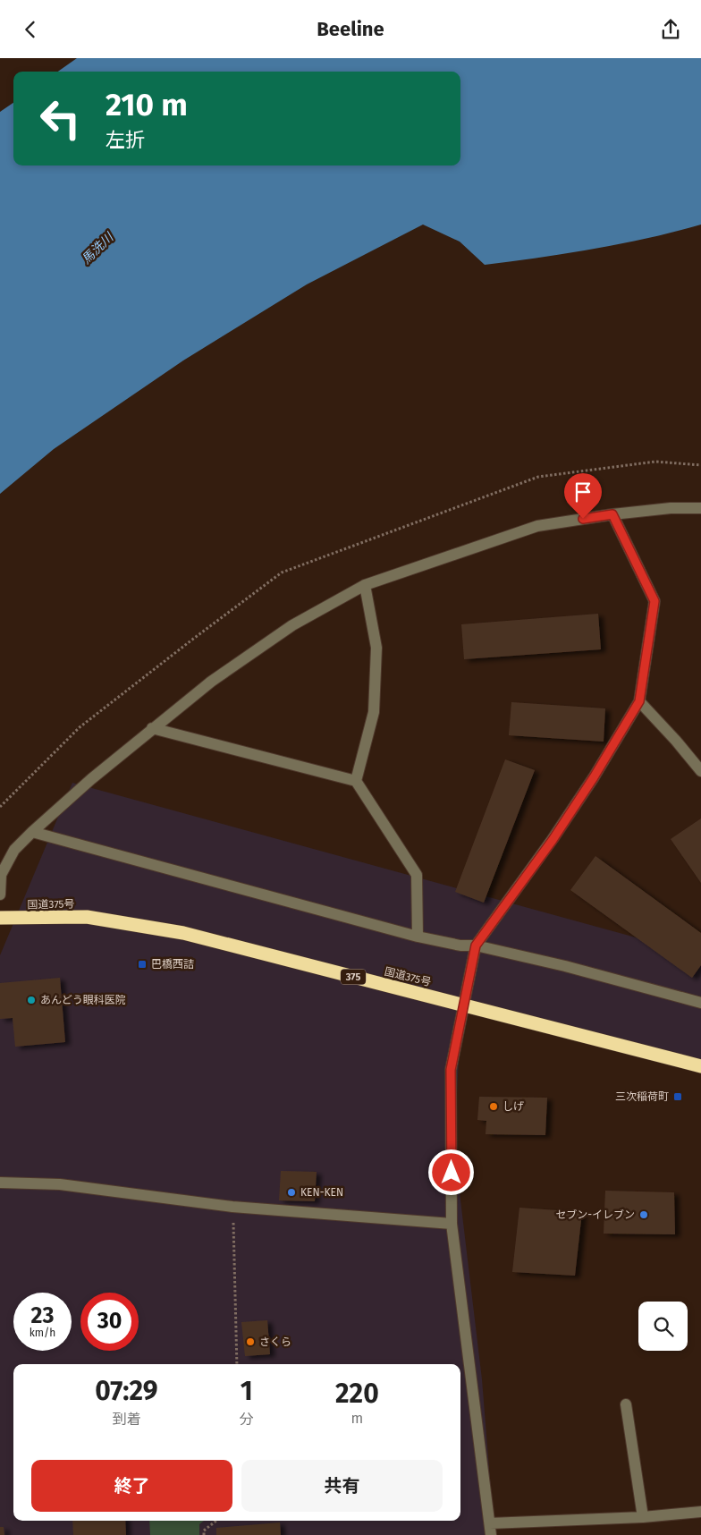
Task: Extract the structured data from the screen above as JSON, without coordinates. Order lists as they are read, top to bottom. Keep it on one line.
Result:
{"streets":{"highway":["国道375号","375"]},"water":["馬洗川"],"places":{"transit":["巴橋西詰","三次稲荷町"],"other":["あんどう眼科医院","しげ","KEN-KEN","セブン-イレブン","さくら"]},"page":{"header":"Beeline","turn":["210 m","左折"],"speed":"23 km/h","limit":"30","eta":["07:29","到着","1","分","220","m"],"buttons":["終了","共有"]}}
